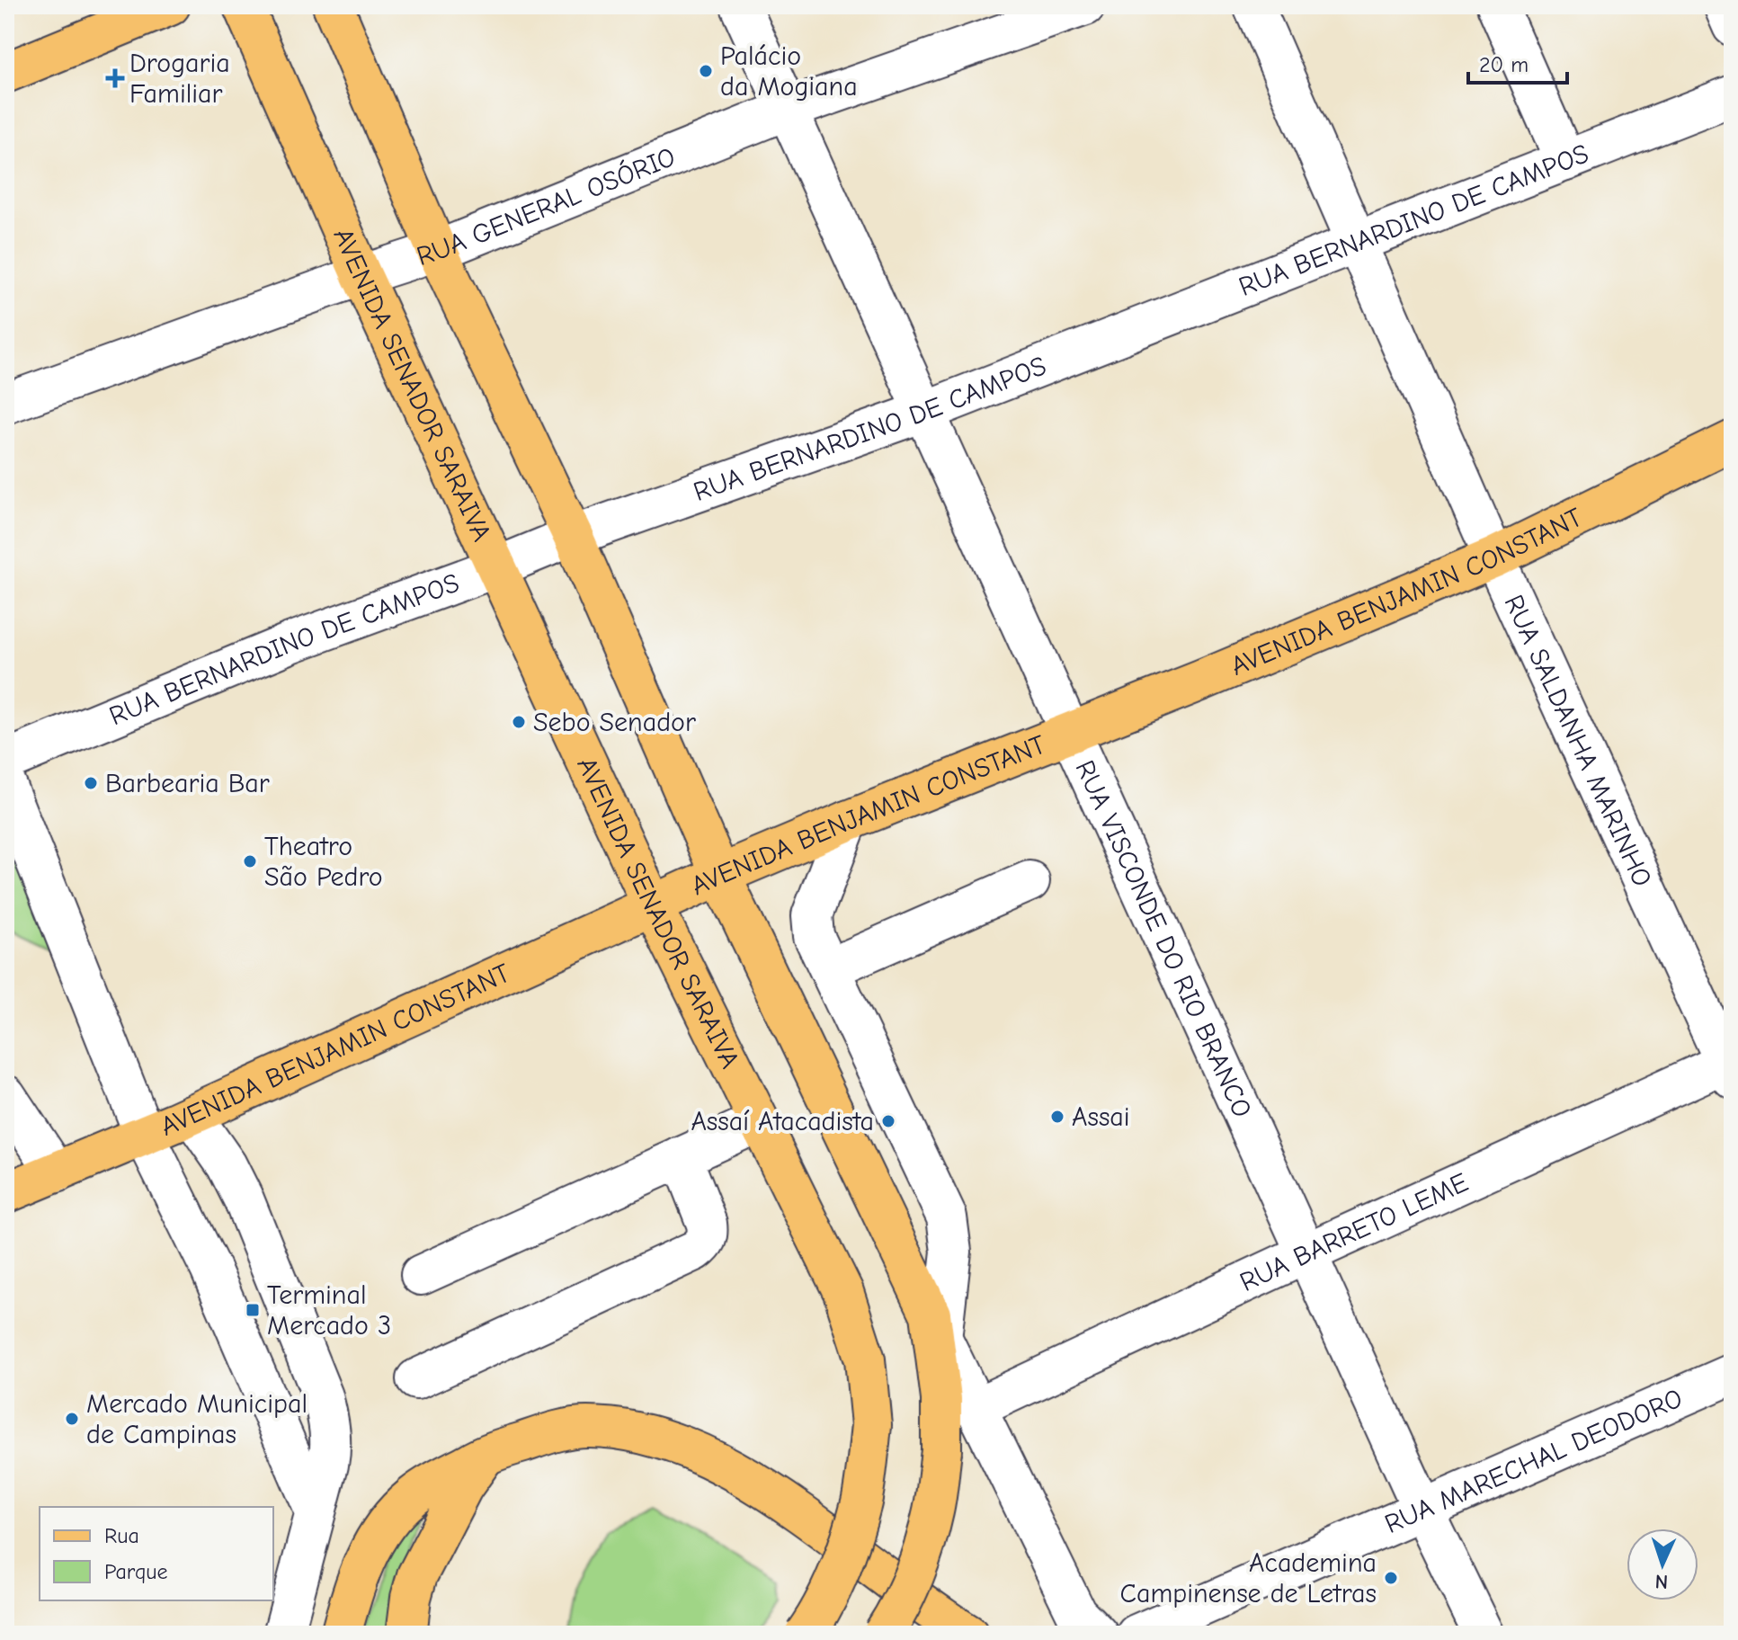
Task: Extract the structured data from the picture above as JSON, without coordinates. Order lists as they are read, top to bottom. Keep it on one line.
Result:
{"streets":{"main road":["AVENIDA SENADOR SARAIVA","AVENIDA BENJAMIN CONSTANT"],"street":["RUA GENERAL OSÓRIO","RUA BERNARDINO DE CAMPOS","RUA SALDANHA MARINHO","RUA VISCONDE DO RIO BRANCO","RUA BARRETO LEME","RUA MARECHAL DEODORO"]},"crossings":[["RUA GENERAL OSÓRIO","AVENIDA SENADOR SARAIVA"],["RUA GENERAL OSÓRIO","RUA VISCONDE DO RIO BRANCO"],["RUA BERNARDINO DE CAMPOS","AVENIDA SENADOR SARAIVA"],["RUA BERNARDINO DE CAMPOS","RUA SALDANHA MARINHO"],["RUA BERNARDINO DE CAMPOS","RUA VISCONDE DO RIO BRANCO"],["AVENIDA SENADOR SARAIVA","AVENIDA BENJAMIN CONSTANT"],["AVENIDA BENJAMIN CONSTANT","RUA SALDANHA MARINHO"],["AVENIDA BENJAMIN CONSTANT","RUA VISCONDE DO RIO BRANCO"],["RUA SALDANHA MARINHO","RUA BARRETO LEME"],["RUA VISCONDE DO RIO BRANCO","RUA BARRETO LEME"],["RUA VISCONDE DO RIO BRANCO","RUA MARECHAL DEODORO"]],"places":{"other":["Palácio da Mogiana","Sebo Senador","Barbearia Bar","Theatro São Pedro","Assai","Assaí Atacadista","Mercado Municipal de Campinas","Academina Campinense de Letras"],"health":["Drogaria Familiar"],"transit":["Terminal Mercado 3"]},"legend":["Rua","Parque"],"scale_bar":"20 m","north":"bottom"}
